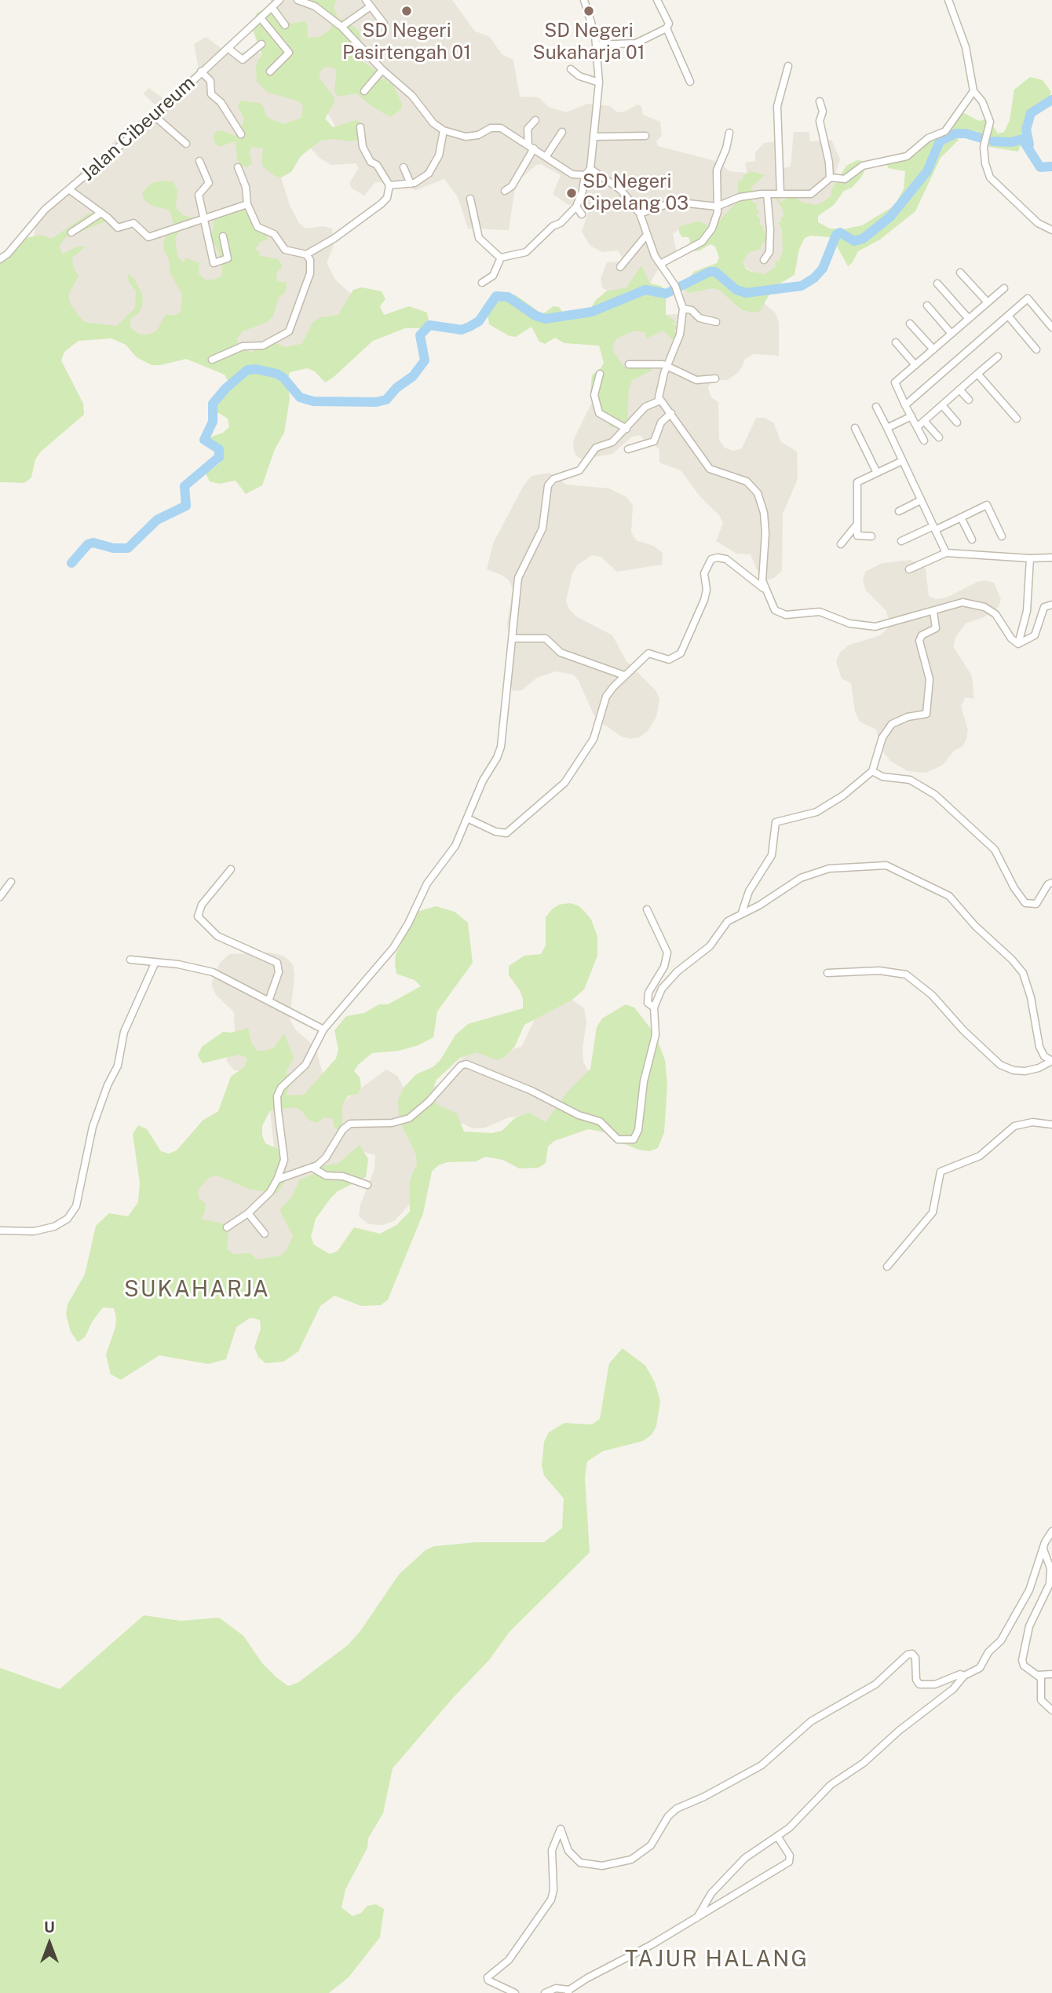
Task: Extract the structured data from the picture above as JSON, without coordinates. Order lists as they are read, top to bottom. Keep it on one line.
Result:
{"streets":{"street":["Jalan Cibeureum"]},"districts":["SUKAHARJA","TAJUR HALANG"],"places":["SD Negeri Pasirtengah 01","SD Negeri Sukaharja 01","SD Negeri Cipelang 03"],"north":"top"}
